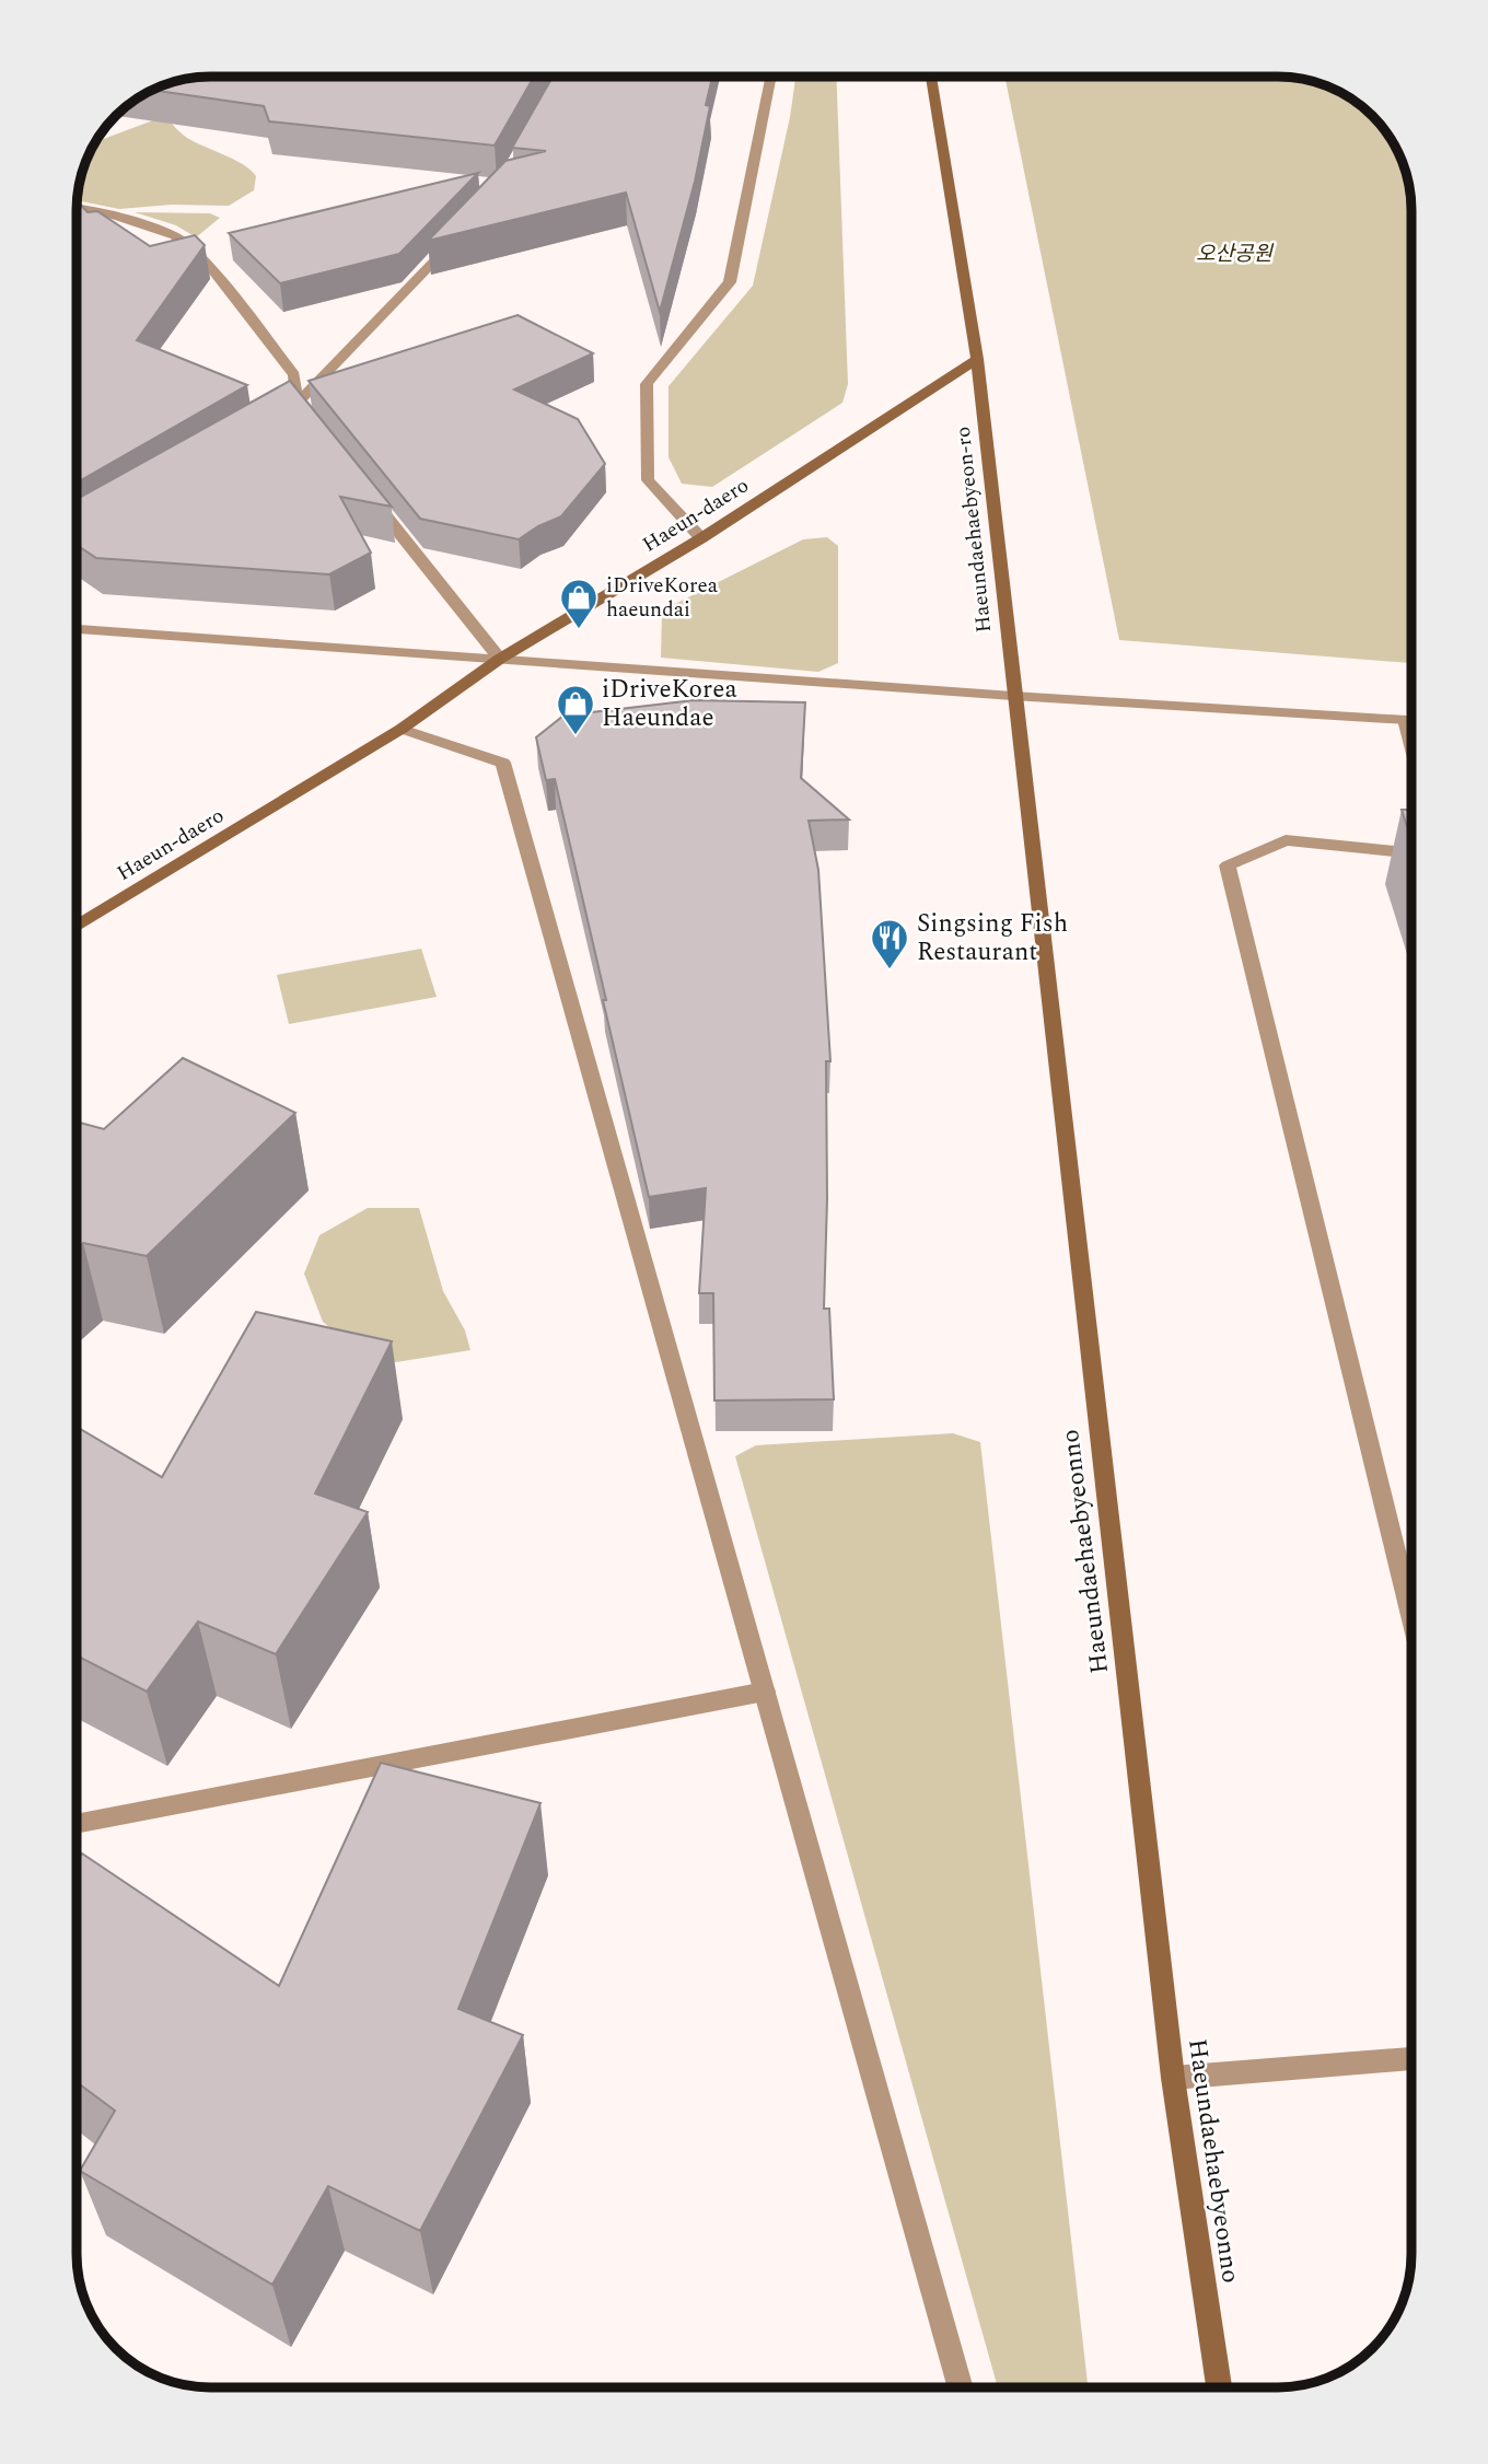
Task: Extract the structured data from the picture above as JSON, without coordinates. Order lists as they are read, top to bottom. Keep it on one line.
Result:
{"streets":{"main road":["Haeun-daero","Haeundaehaebyeon-ro","Haeundaehaebyeonno"]},"crossings":[["Haeun-daero","Haeundaehaebyeon-ro"],["Haeundaehaebyeon-ro","Haeundaehaebyeonno"]],"parks":["오산공원"],"places":{"shop":["iDriveKorea haeundai","iDriveKorea Haeundae"],"restaurant":["Singsing Fish Restaurant"]}}
